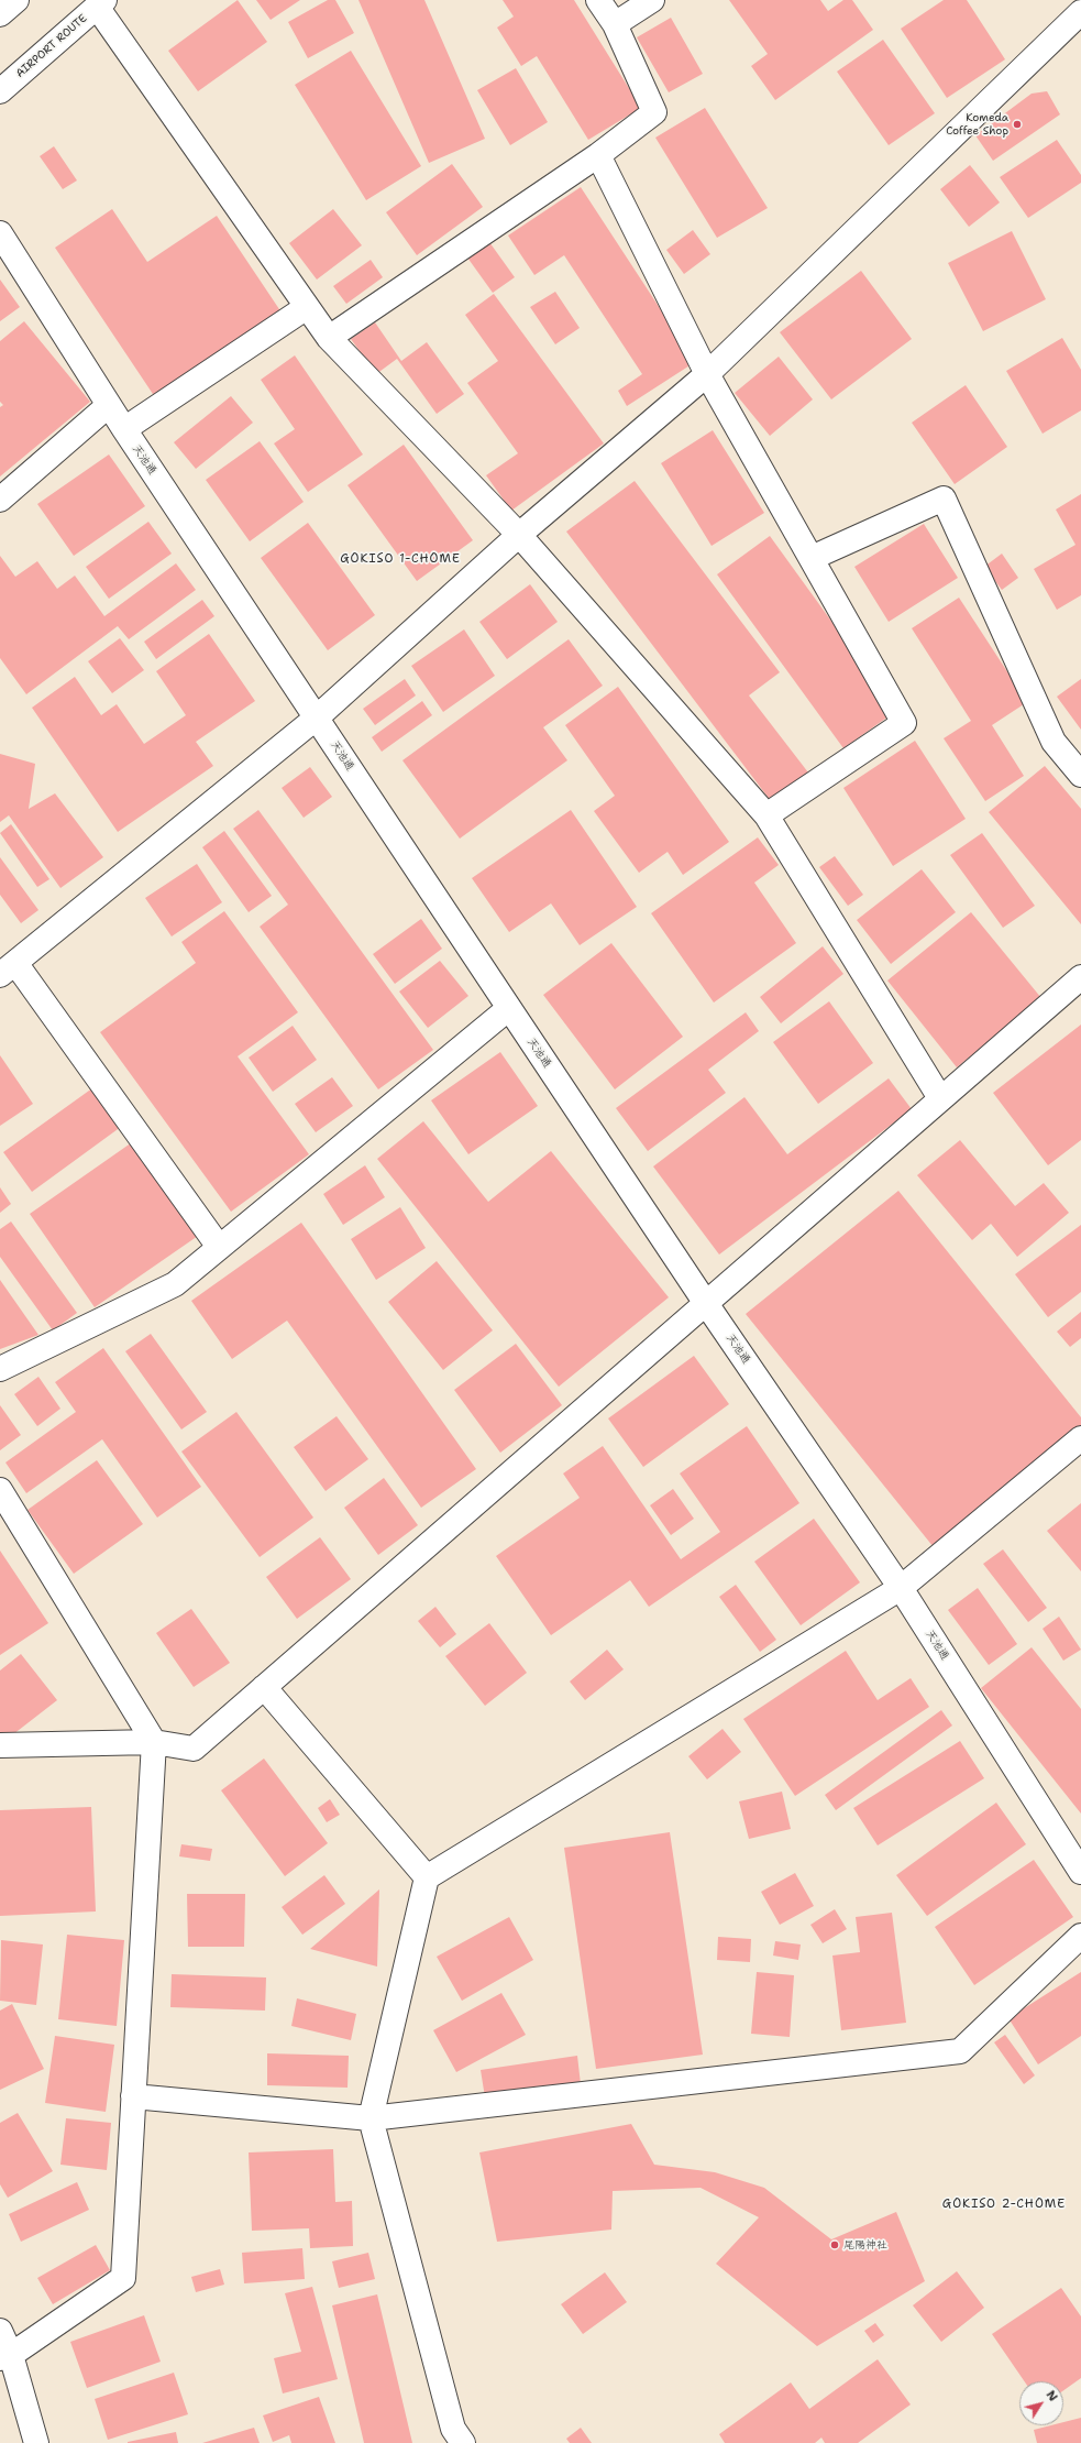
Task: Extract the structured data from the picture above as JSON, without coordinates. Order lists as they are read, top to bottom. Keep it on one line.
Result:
{"streets":{"main road":["AIRPORT ROUTE","天池通"]},"districts":["GOKISO 1-CHOME","GOKISO 2-CHOME"],"places":["Komeda Coffee Shop","尾陽神社"],"north":"top right"}
